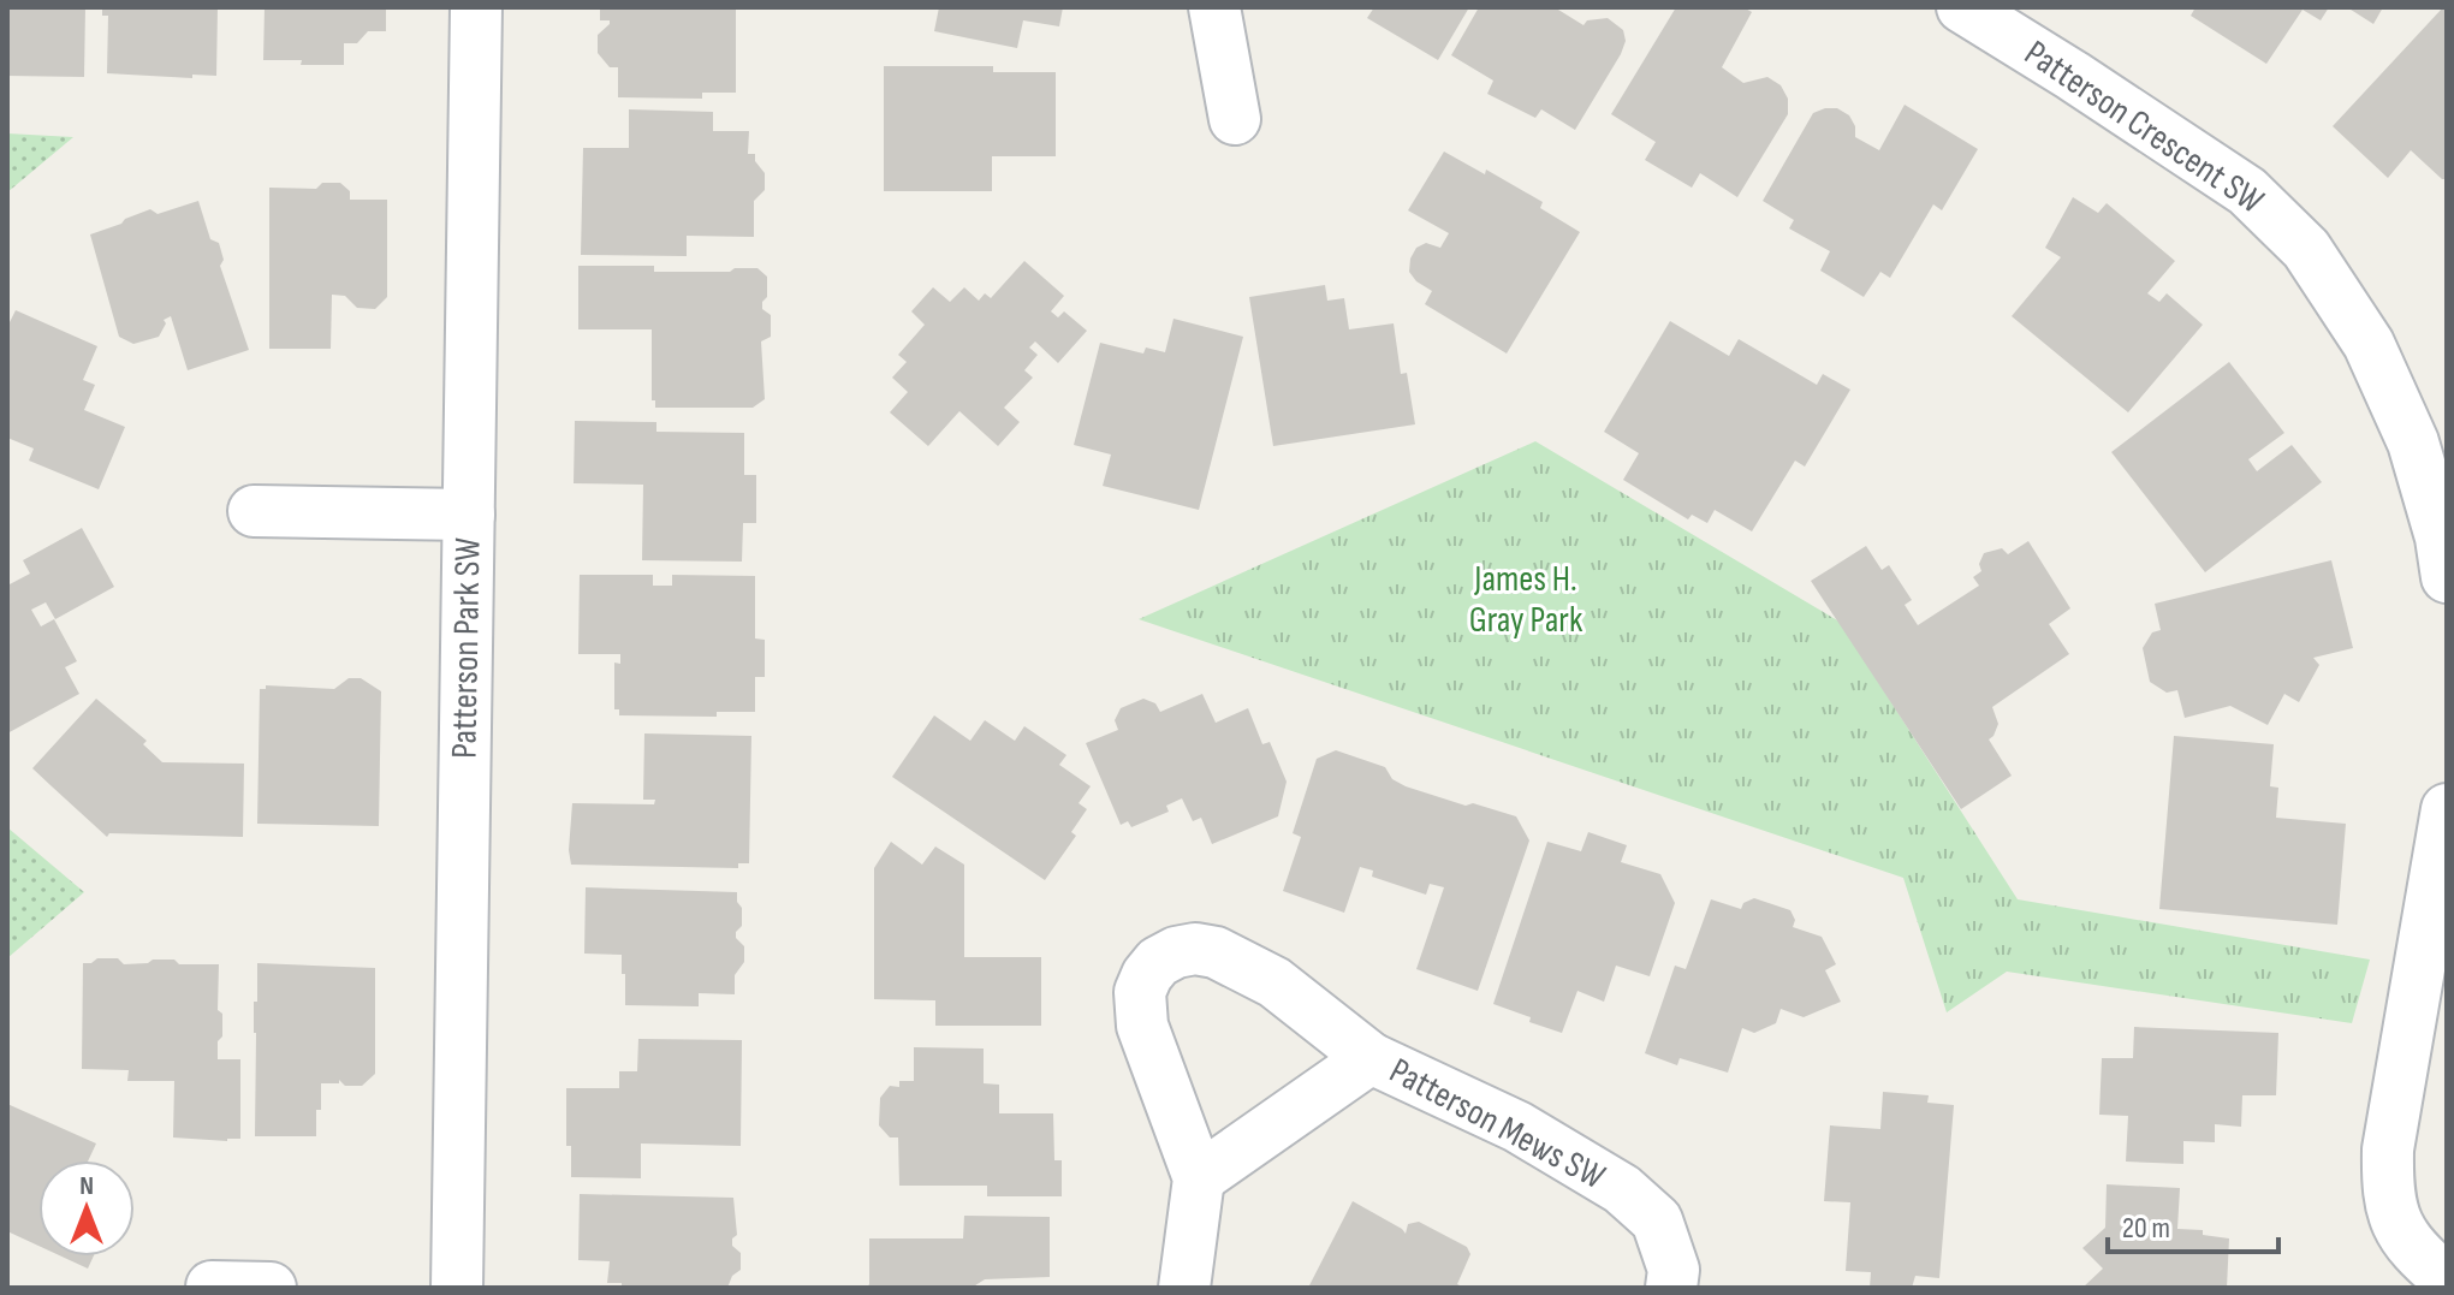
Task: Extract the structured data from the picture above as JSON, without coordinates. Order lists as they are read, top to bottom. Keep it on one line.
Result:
{"streets":{"street":["Patterson Crescent SW","Patterson Park SW","Patterson Mews SW"]},"parks":["James H. Gray Park"],"scale_bar":"20 m","north":"top"}
